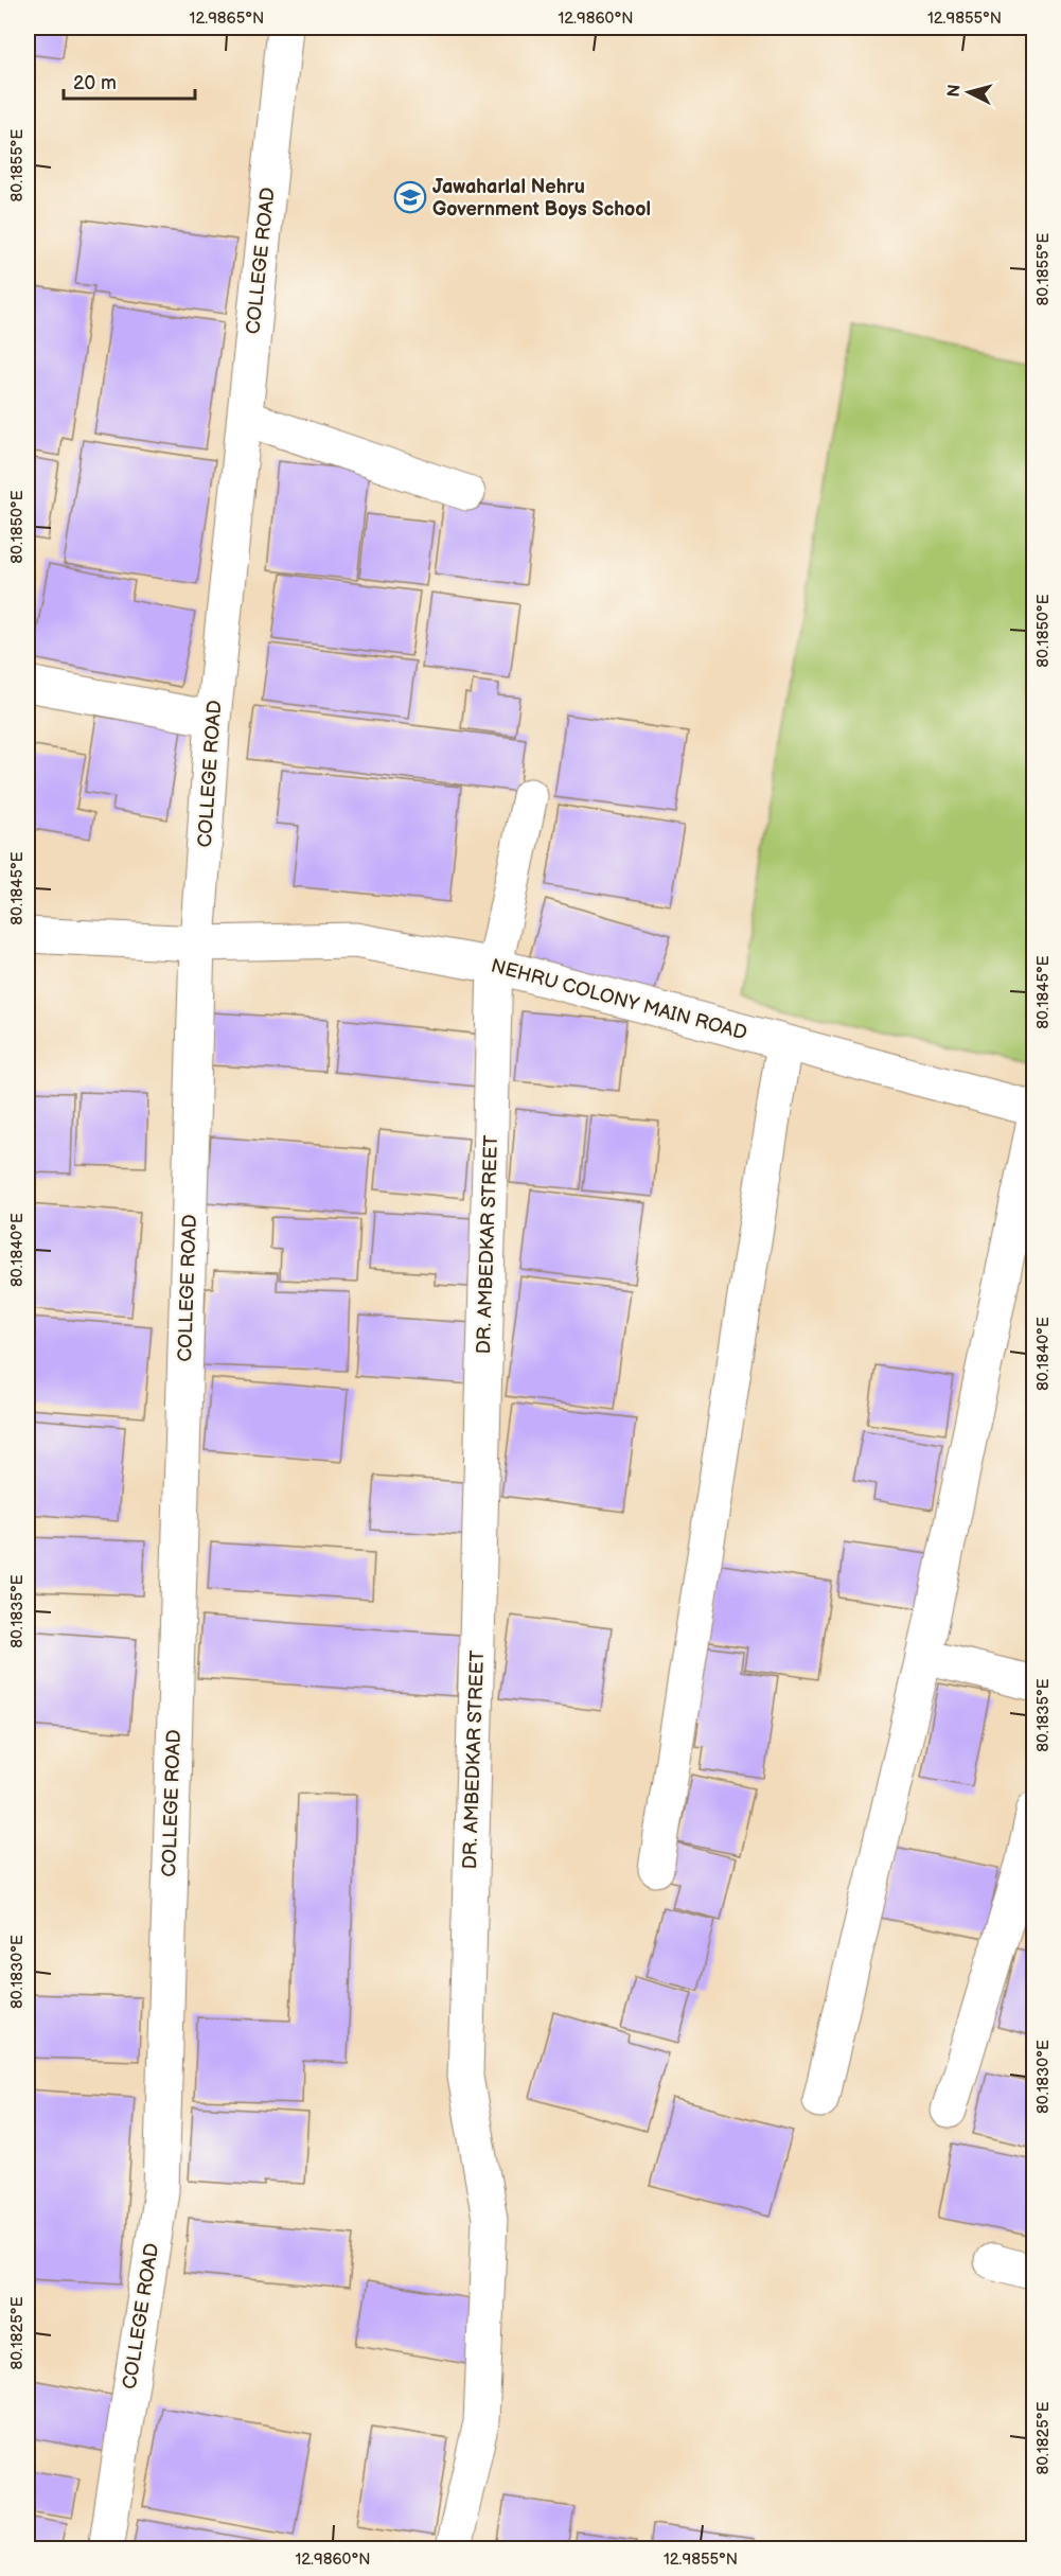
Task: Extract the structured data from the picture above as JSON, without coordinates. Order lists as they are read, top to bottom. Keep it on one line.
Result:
{"streets":{"street":["COLLEGE ROAD","NEHRU COLONY MAIN ROAD","DR. AMBEDKAR STREET"]},"crossings":[["COLLEGE ROAD","NEHRU COLONY MAIN ROAD"],["NEHRU COLONY MAIN ROAD","DR. AMBEDKAR STREET"]],"places":{"school or university":["Jawaharlal Nehru Government Boys School"]},"scale_bar":"20 m","north":"left","coordinates":["12.9865°N","12.9860°N","12.9855°N","80.1855°E","80.1850°E","80.1845°E","80.1840°E","80.1835°E","80.1830°E","80.1825°E"]}
